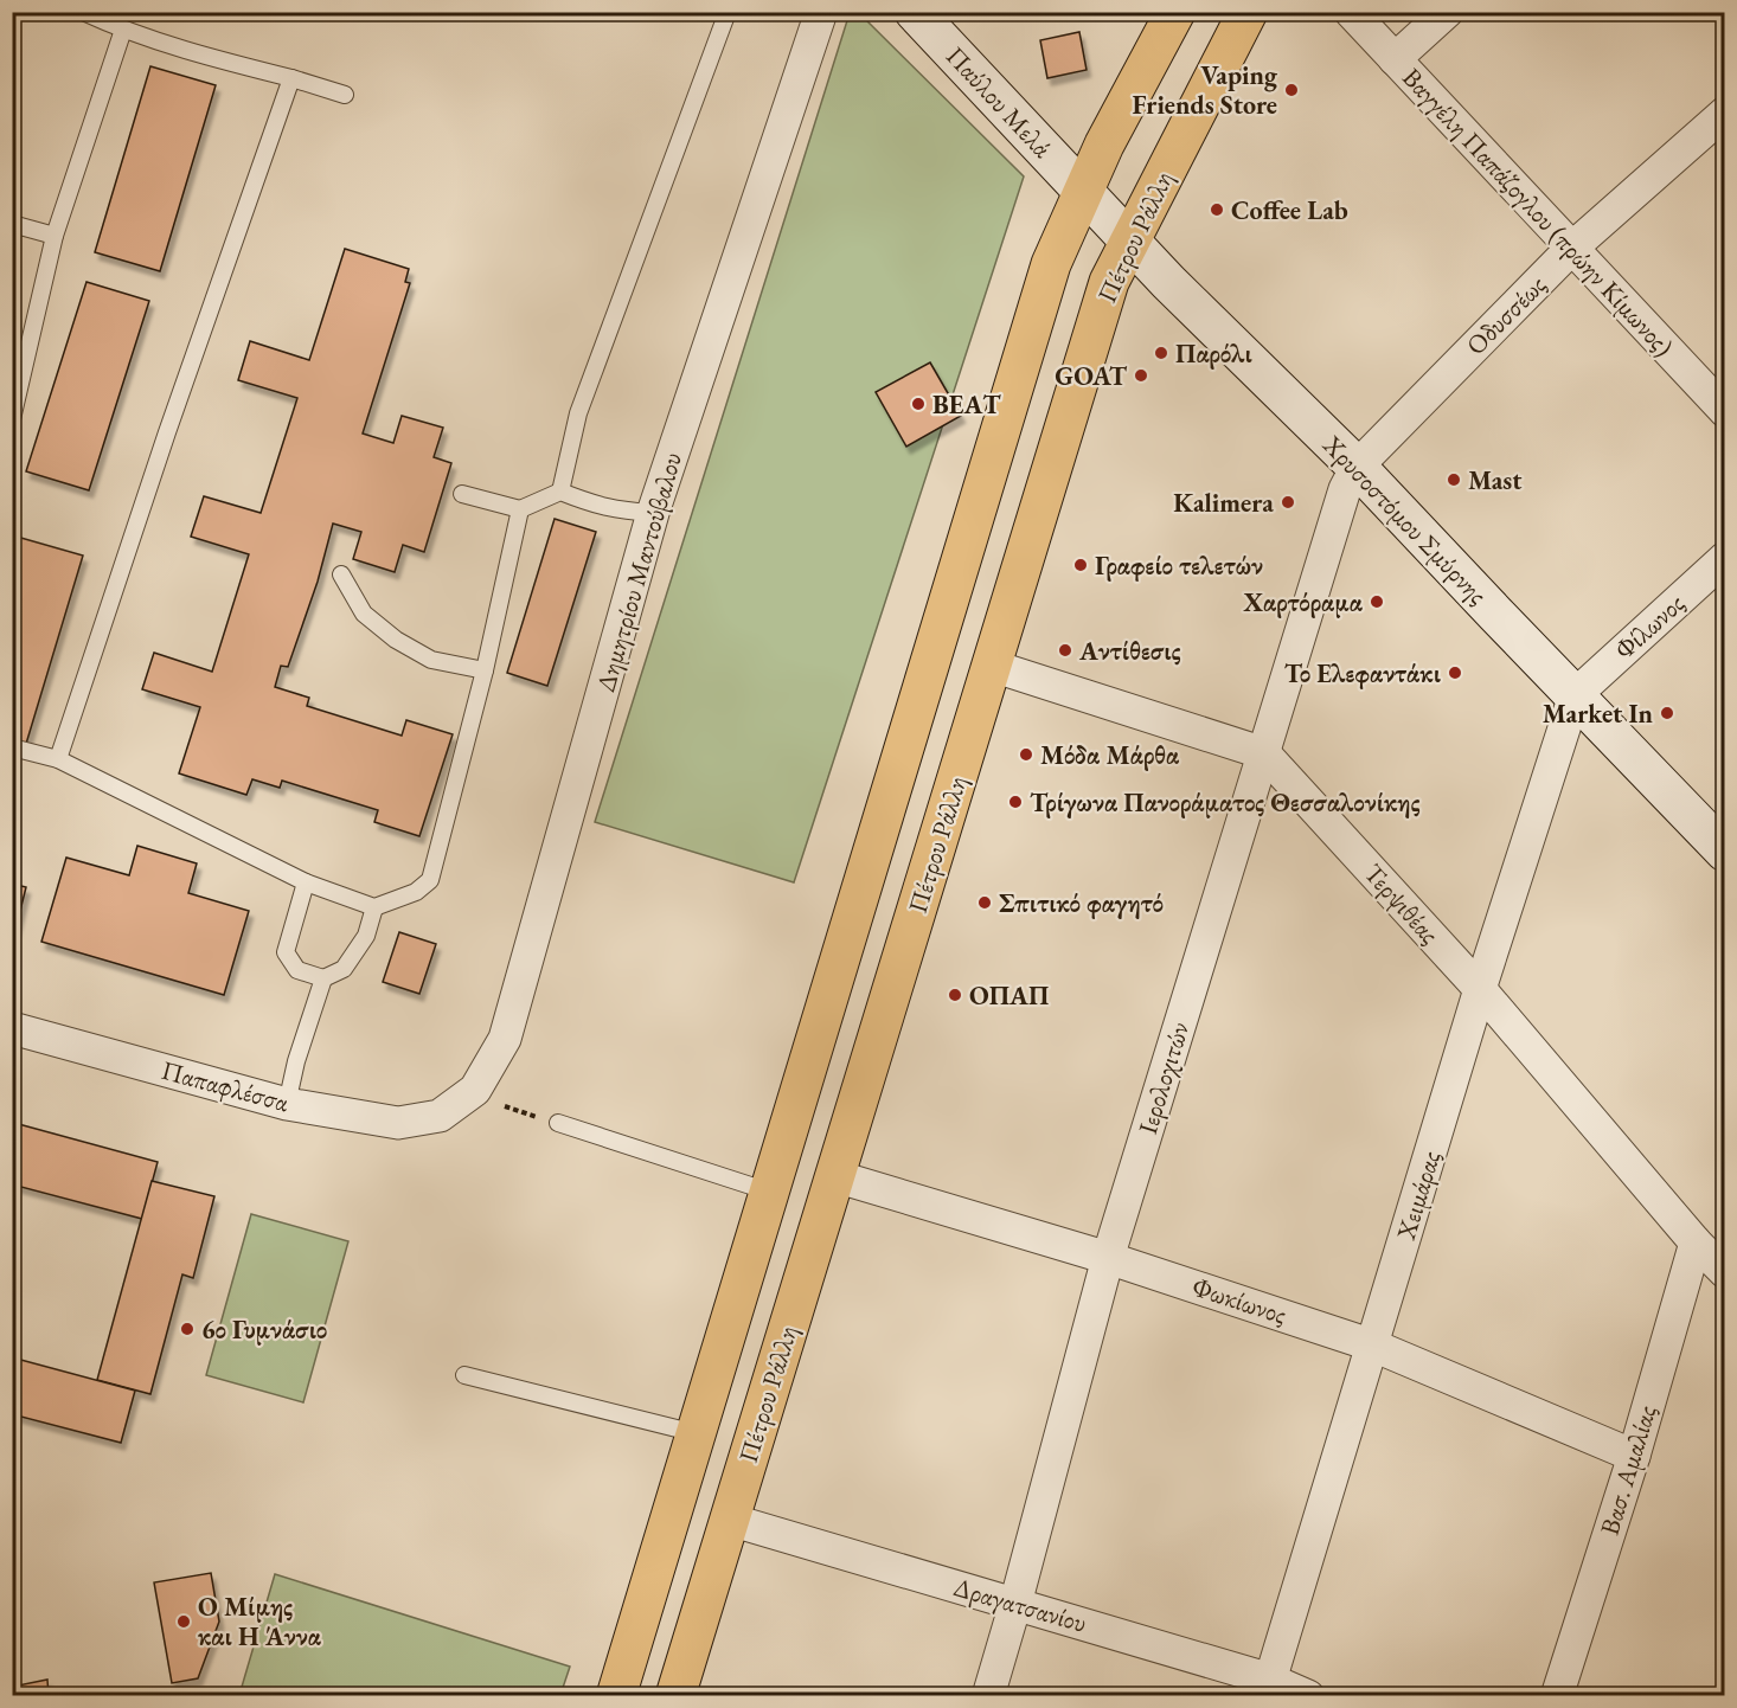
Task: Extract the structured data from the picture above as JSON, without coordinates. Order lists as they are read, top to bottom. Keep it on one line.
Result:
{"streets":{"main road":["Παύλου Μελά","Πέτρου Ράλλη","Χρυσοστόμου Σμύρνης"],"street":["Βαγγέλη Παπάζογλου (πρώην Κίμωνος)","Οδυσσέως","Δημητρίου Μαντούβαλου","Φίλωνος","Τερψιθέας","Ιερολοχιτών","Παπαφλέσσα","Χειμάρας","Φωκίωνος","Βασ. Αμαλίας","Δραγατσανίου"]},"crossings":[["Παύλου Μελά","Χρυσοστόμου Σμύρνης"],["Βαγγέλη Παπάζογλου (πρώην Κίμωνος)","Οδυσσέως"],["Πέτρου Ράλλη","Χρυσοστόμου Σμύρνης"],["Πέτρου Ράλλη","Τερψιθέας"],["Πέτρου Ράλλη","Φωκίωνος"],["Πέτρου Ράλλη","Δραγατσανίου"],["Οδυσσέως","Χρυσοστόμου Σμύρνης"],["Οδυσσέως","Ιερολοχιτών"],["Χρυσοστόμου Σμύρνης","Φίλωνος"],["Χρυσοστόμου Σμύρνης","Ιερολοχιτών"],["Χρυσοστόμου Σμύρνης","Χειμάρας"],["Δημητρίου Μαντούβαλου","Παπαφλέσσα"],["Φίλωνος","Χειμάρας"],["Τερψιθέας","Ιερολοχιτών"],["Τερψιθέας","Χειμάρας"],["Τερψιθέας","Βασ. Αμαλίας"],["Ιερολοχιτών","Φωκίωνος"],["Ιερολοχιτών","Δραγατσανίου"],["Χειμάρας","Φωκίωνος"],["Χειμάρας","Δραγατσανίου"],["Φωκίωνος","Βασ. Αμαλίας"]],"places":["Vaping Friends Store","Coffee Lab","Παρόλι","GOAT","ΒΕΑΤ","Mast","Kalimera","Γραφείο τελετών","Χαρτόραμα","Αντίθεσις","Το Ελεφαντάκι","Market In","Μόδα Μάρθα","Τρίγωνα Πανοράματος Θεσσαλονίκης","Σπιτικό φαγητό","ΟΠΑΠ","6ο Γυμνάσιο","Ο Μίμης και Η Άννα"]}
